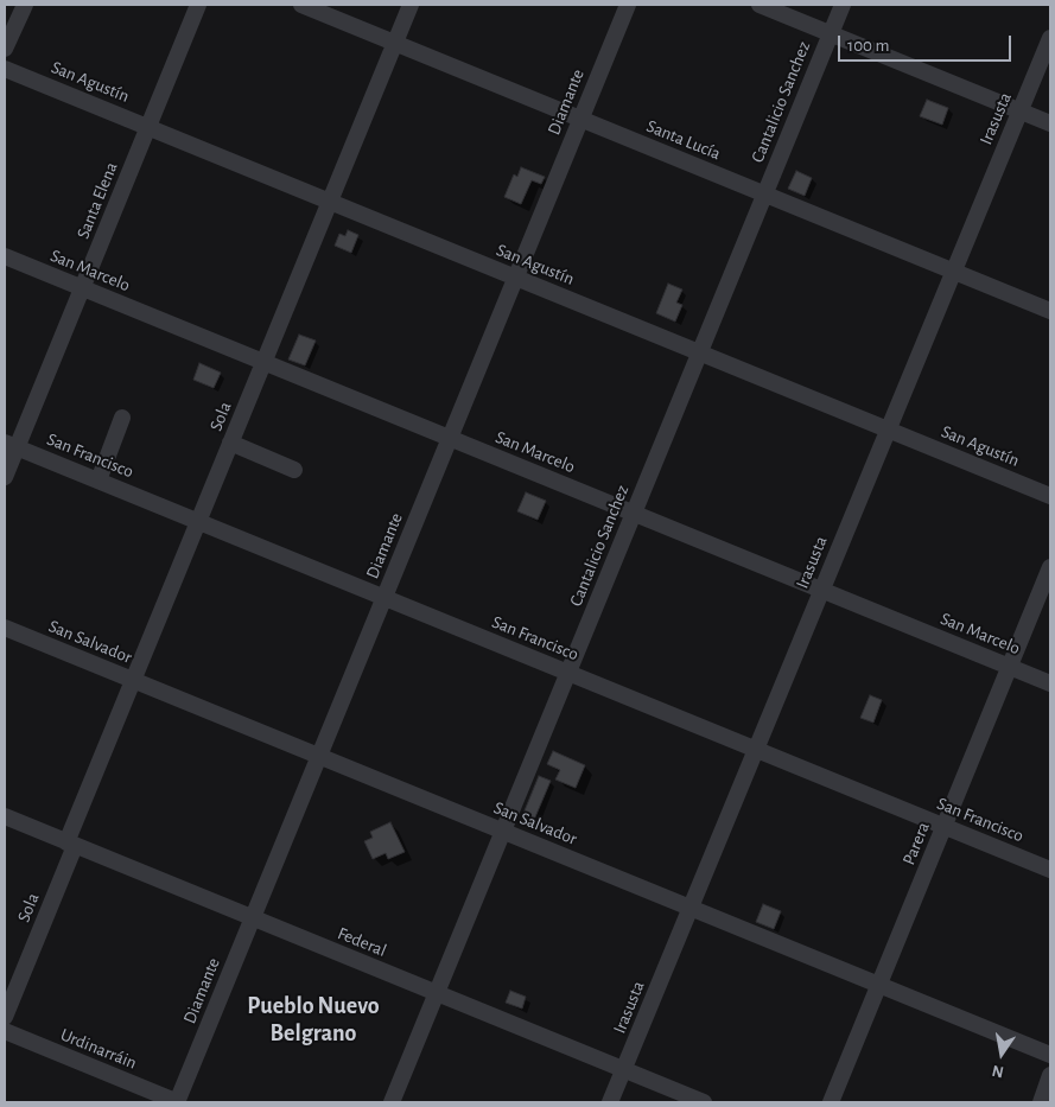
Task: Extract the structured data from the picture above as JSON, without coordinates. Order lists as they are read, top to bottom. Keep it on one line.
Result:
{"streets":{"street":["San Agustín","Diamante","Cantalicio Sanchez","Irasusta","Santa Lucía","Santa Elena","San Marcelo","Sola","San Francisco","San Salvador","Parera","Federal","Urdinarráin"]},"crossings":[["San Agustín","Diamante"],["San Agustín","Cantalicio Sanchez"],["San Agustín","Irasusta"],["San Agustín","Santa Elena"],["San Agustín","Sola"],["Diamante","Santa Lucía"],["Diamante","San Marcelo"],["Diamante","San Francisco"],["Diamante","San Salvador"],["Diamante","Federal"],["Diamante","Urdinarráin"],["Cantalicio Sanchez","Santa Lucía"],["Cantalicio Sanchez","San Marcelo"],["Cantalicio Sanchez","San Francisco"],["Cantalicio Sanchez","San Salvador"],["Cantalicio Sanchez","Federal"],["Irasusta","Santa Lucía"],["Irasusta","San Marcelo"],["Irasusta","San Francisco"],["Irasusta","San Salvador"],["Irasusta","Federal"],["Santa Lucía","Sola"],["Santa Elena","San Marcelo"],["Santa Elena","San Francisco"],["San Marcelo","Sola"],["San Marcelo","Parera"],["Sola","San Francisco"],["Sola","San Salvador"],["Sola","Federal"],["San Francisco","Parera"],["San Salvador","Parera"]],"districts":["Pueblo Nuevo Belgrano"],"scale_bar":"100 m","north":"bottom"}
